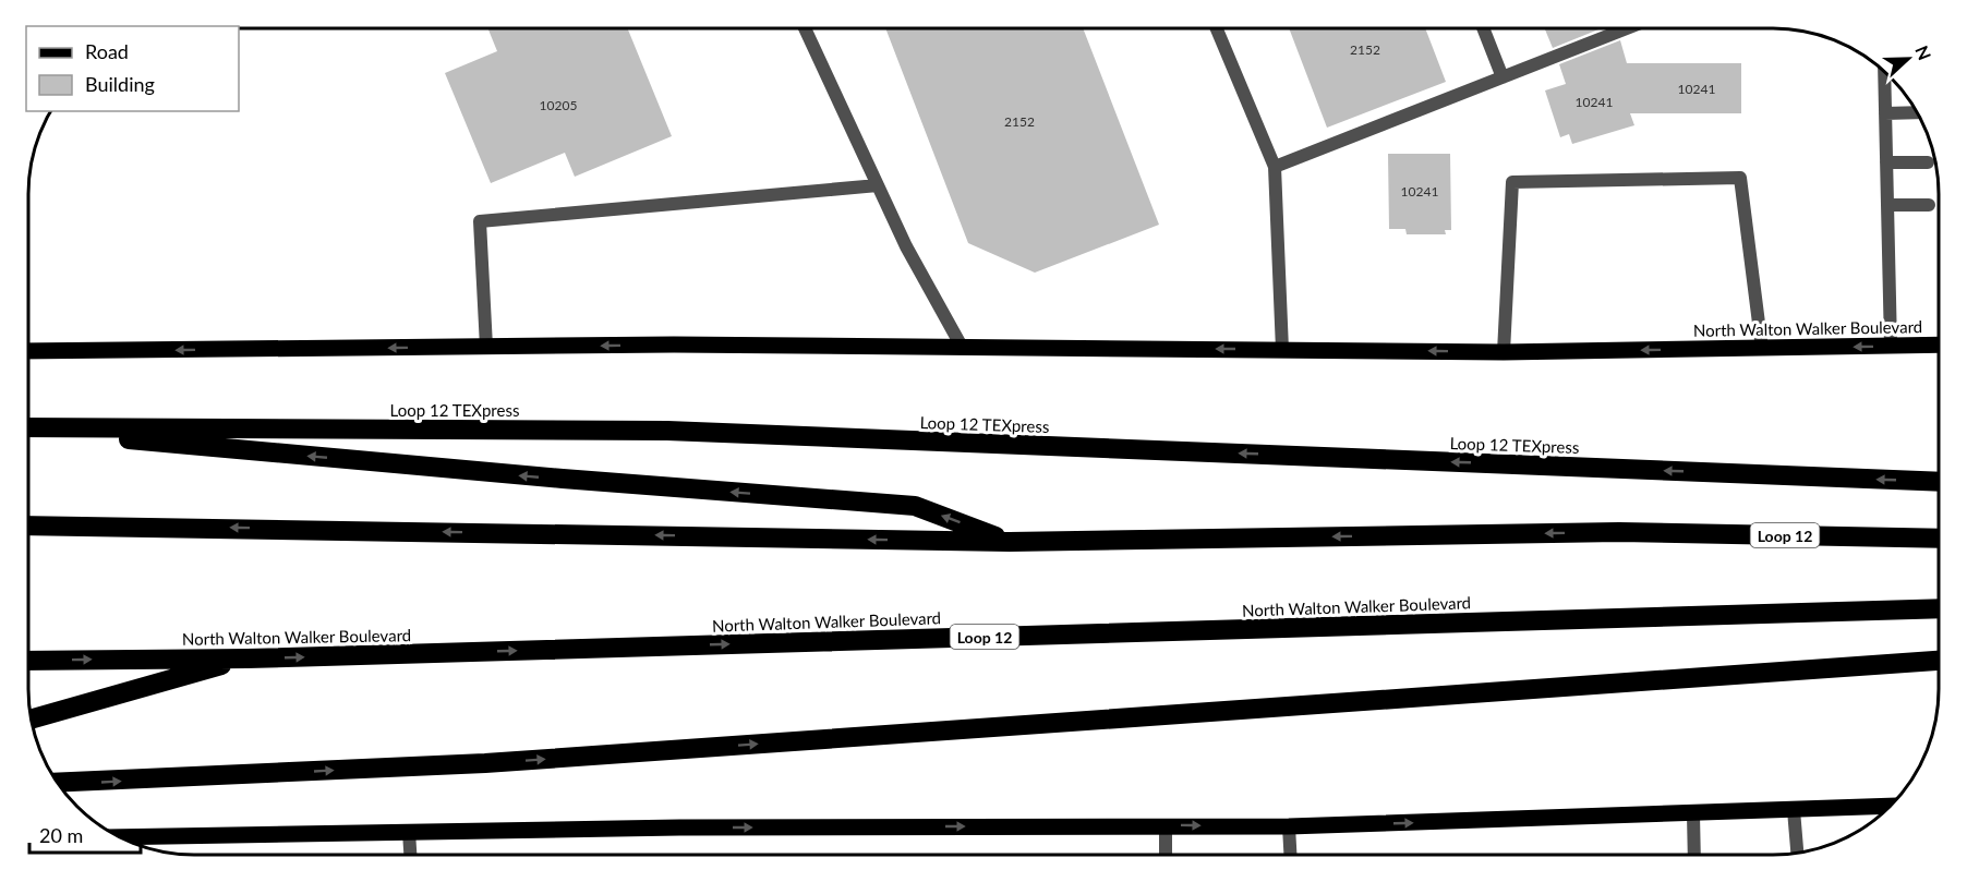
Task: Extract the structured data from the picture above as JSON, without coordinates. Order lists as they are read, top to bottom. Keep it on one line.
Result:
{"streets":{"highway":["North Walton Walker Boulevard","Loop 12 TEXpress","Loop 12"]},"house_numbers":["2152","10241","10241","10205","2152","10241"],"legend":["Road","Building"],"scale_bar":"20 m","north":"right"}
